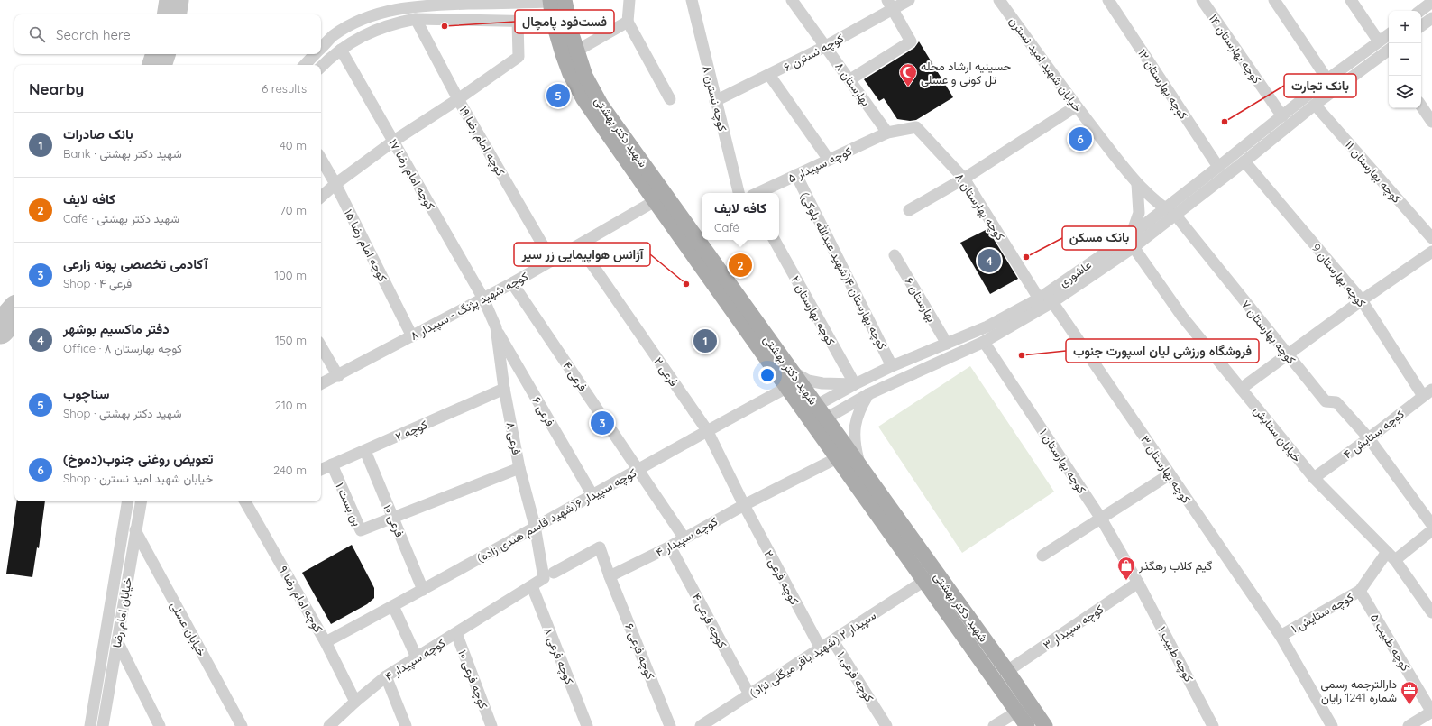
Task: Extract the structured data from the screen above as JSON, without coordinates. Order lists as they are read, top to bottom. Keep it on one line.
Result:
{"streets":{"main road":["شهید دکتر بهشتی"],"street":["کوچه بهارستان ۱۴","کوچه نسترن ۶","خیابان شهید امید نسترن","بهارستان ۸","کوچه بهارستان ۱۲","کوچه نسترن ۸","کوچه امام رضا ۱۹","کوچه سپیدار ۵","کوچه بهارستان ۱۱","کوچه امام رضا ۱۷","کوچه بهارستان ۸","کوچه امام رضا ۱۵","کوچه بهارستان ۴(شهید عبدالله بلوکی)","عاشوری","کوچه بهارستان 9","بهارستان ۶","کوچه شهید پژنگ - سپیدار ۸","کوچه بهارستان ۲","کوچه بهارستان ۷","فرعی ۲","فرعی ۴","فرعی ۶","کوچه ۲","خیابان ستایش","کوچه ستایش ۴","فرعی ۸","کوچه بهارستان ۱","کوچه بهارستان ۳","بن بست ۱","کوچه سپیدار ۶(شهید قاسم هندی زاده)","فرعی ۱۰","کوچه سپیدار ۴","کوچه فرعی ۲","کوچه امام رضا ۹","خیابان امام رضا","کوچه ستایش ۱","کوچه فرعی ۴","کوچه سپیدار ۳","خیابان عسلی","کوچه طبیب ۵","کوچه فرعی ۶","سپیدار ۲ (شهید باقر میگلی نژاد)","کوچه طبیب ۱","کوچه فرعی ۸","کوچه فرعی ۱","کوچه فرعی ۱۰"]},"crossings":[["کوچه بهارستان ۱۴","عاشوری"],["کوچه نسترن ۶","بهارستان ۸"],["کوچه نسترن ۶","کوچه نسترن ۸"],["خیابان شهید امید نسترن","عاشوری"],["خیابان شهید امید نسترن","کوچه بهارستان ۷"],["بهارستان ۸","کوچه سپیدار ۵"],["بهارستان ۸","کوچه بهارستان ۸"],["کوچه بهارستان ۱۲","عاشوری"],["شهید دکتر بهشتی","عاشوری"],["شهید دکتر بهشتی","کوچه شهید پژنگ - سپیدار ۸"],["شهید دکتر بهشتی","کوچه سپیدار ۶(شهید قاسم هندی زاده)"],["شهید دکتر بهشتی","کوچه سپیدار ۴"],["شهید دکتر بهشتی","کوچه سپیدار ۳"],["شهید دکتر بهشتی","سپیدار ۲ (شهید باقر میگلی نژاد)"],["کوچه امام رضا ۱۹","کوچه شهید پژنگ - سپیدار ۸"],["کوچه سپیدار ۵","کوچه بهارستان ۸"],["کوچه سپیدار ۵","کوچه بهارستان ۴(شهید عبدالله بلوکی)"],["کوچه بهارستان ۱۱","عاشوری"],["کوچه امام رضا ۱۷","کوچه شهید پژنگ - سپیدار ۸"],["کوچه امام رضا ۱۷","فرعی ۸"],["کوچه بهارستان ۸","عاشوری"],["کوچه امام رضا ۱۵","کوچه شهید پژنگ - سپیدار ۸"],["کوچه بهارستان ۴(شهید عبدالله بلوکی)","عاشوری"],["عاشوری","کوچه بهارستان 9"],["عاشوری","بهارستان ۶"],["عاشوری","کوچه بهارستان ۲"],["عاشوری","کوچه بهارستان ۷"],["عاشوری","خیابان ستایش"],["عاشوری","کوچه بهارستان ۱"],["عاشوری","کوچه بهارستان ۳"],["کوچه بهارستان 9","کوچه ستایش ۴"],["کوچه شهید پژنگ - سپیدار ۸","فرعی ۲"],["کوچه شهید پژنگ - سپیدار ۸","فرعی ۴"],["کوچه شهید پژنگ - سپیدار ۸","فرعی ۸"],["کوچه بهارستان ۷","کوچه ستایش ۴"],["فرعی ۲","کوچه سپیدار ۶(شهید قاسم هندی زاده)"],["فرعی ۲","کوچه سپیدار ۴"],["فرعی ۲","کوچه فرعی ۲"],["فرعی ۴","کوچه سپیدار ۶(شهید قاسم هندی زاده)"],["فرعی ۶","فرعی ۸"],["فرعی ۶","کوچه سپیدار ۶(شهید قاسم هندی زاده)"],["کوچه ۲","فرعی ۸"],["کوچه ۲","بن بست ۱"],["کوچه ۲","فرعی ۱۰"],["خیابان ستایش","کوچه ستایش ۴"],["خیابان ستایش","کوچه ستایش ۱"],["فرعی ۸","کوچه سپیدار ۶(شهید قاسم هندی زاده)"],["فرعی ۸","کوچه سپیدار ۴"],["کوچه بهارستان ۱","کوچه سپیدار ۳"],["کوچه بهارستان ۱","کوچه طبیب ۱"],["کوچه بهارستان ۳","کوچه ستایش ۱"],["بن بست ۱","فرعی ۱۰"],["کوچه سپیدار ۶(شهید قاسم هندی زاده)","فرعی ۱۰"],["کوچه سپیدار ۶(شهید قاسم هندی زاده)","کوچه امام رضا ۹"],["کوچه سپیدار ۴","کوچه فرعی ۲"],["کوچه سپیدار ۴","کوچه امام رضا ۹"],["کوچه سپیدار ۴","کوچه فرعی ۴"],["کوچه سپیدار ۴","کوچه فرعی ۶"],["کوچه سپیدار ۴","کوچه فرعی ۸"],["کوچه سپیدار ۴","کوچه فرعی ۱۰"],["کوچه فرعی ۲","سپیدار ۲ (شهید باقر میگلی نژاد)"],["خیابان امام رضا","خیابان عسلی"],["کوچه ستایش ۱","کوچه طبیب ۵"],["کوچه فرعی ۴","سپیدار ۲ (شهید باقر میگلی نژاد)"],["کوچه سپیدار ۳","کوچه طبیب ۱"],["سپیدار ۲ (شهید باقر میگلی نژاد)","کوچه فرعی ۱"]],"places":{"other":["فست‌فود پامچال","بانک تجارت","بانک مسکن","آژانس هواپیمایی زر سیر","فروشگاه ورزشی لیان اسپورت جنوب"],"mosque":["حسینیه ارشاد محله تل کوتی و عسلی"],"shop":["گیم کلاب رهگذر"],"office":["دارالترجمه رسمی شماره 1241 رایان"]},"page":{"map_buttons":["+","−"],"search":"Search here","heading":["Nearby","6 results"],"pins":["5","6","4","2","1","3"],"list":[{"mark":"1","name":"بانک صادرات","note":"Bank · شهید دکتر بهشتی","value":"40 m"},{"mark":"2","name":"کافه لایف","note":"Café · شهید دکتر بهشتی","value":"70 m"},{"mark":"3","name":"آکادمی تخصصی پونه زارعی","note":"Shop · فرعی ۴","value":"100 m"},{"mark":"4","name":"دفتر ماکسیم بوشهر","note":"Office · کوچه بهارستان ۸","value":"150 m"},{"mark":"5","name":"سناچوب","note":"Shop · شهید دکتر بهشتی","value":"210 m"},{"mark":"6","name":"تعويض روغنی جنوب(دموخ)","note":"Shop · خیابان شهید امید نسترن","value":"240 m"}],"popup":["کافه لایف","Café"]}}
